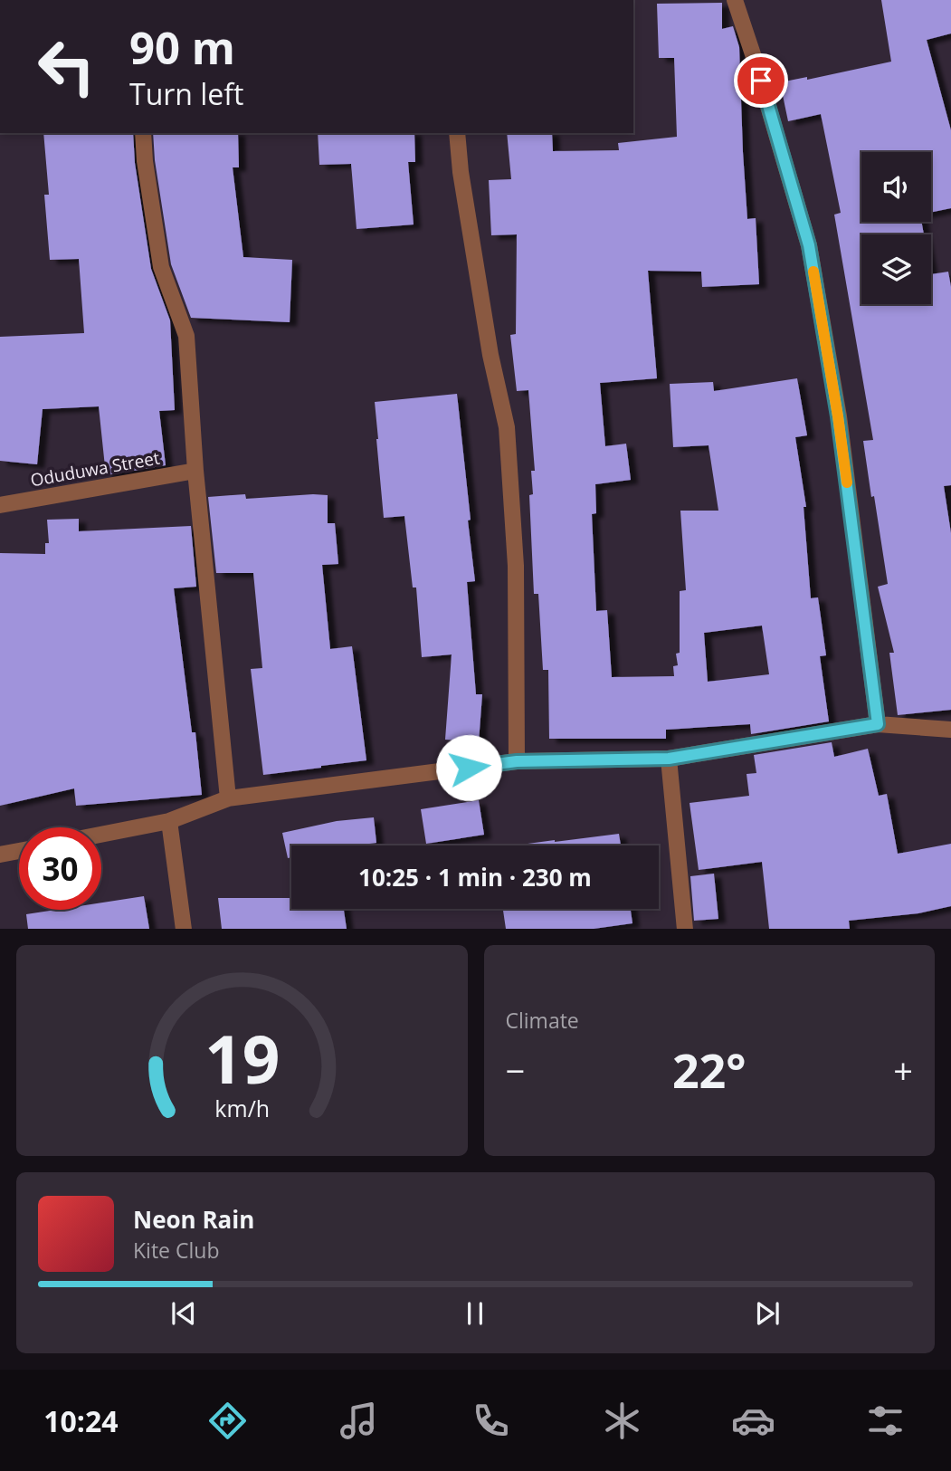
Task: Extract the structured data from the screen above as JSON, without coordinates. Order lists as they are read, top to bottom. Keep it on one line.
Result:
{"streets":{"street":["Oduduwa Street"]},"page":{"turn":["90 m","Turn left"],"limit":"30","trip":"10:25 · 1 min · 230 m","tile":"Climate","heat":["−","22°","+"],"song":["Neon Rain","Kite Club"],"tabs":"10:24","gauge":["19","km/h"]}}
